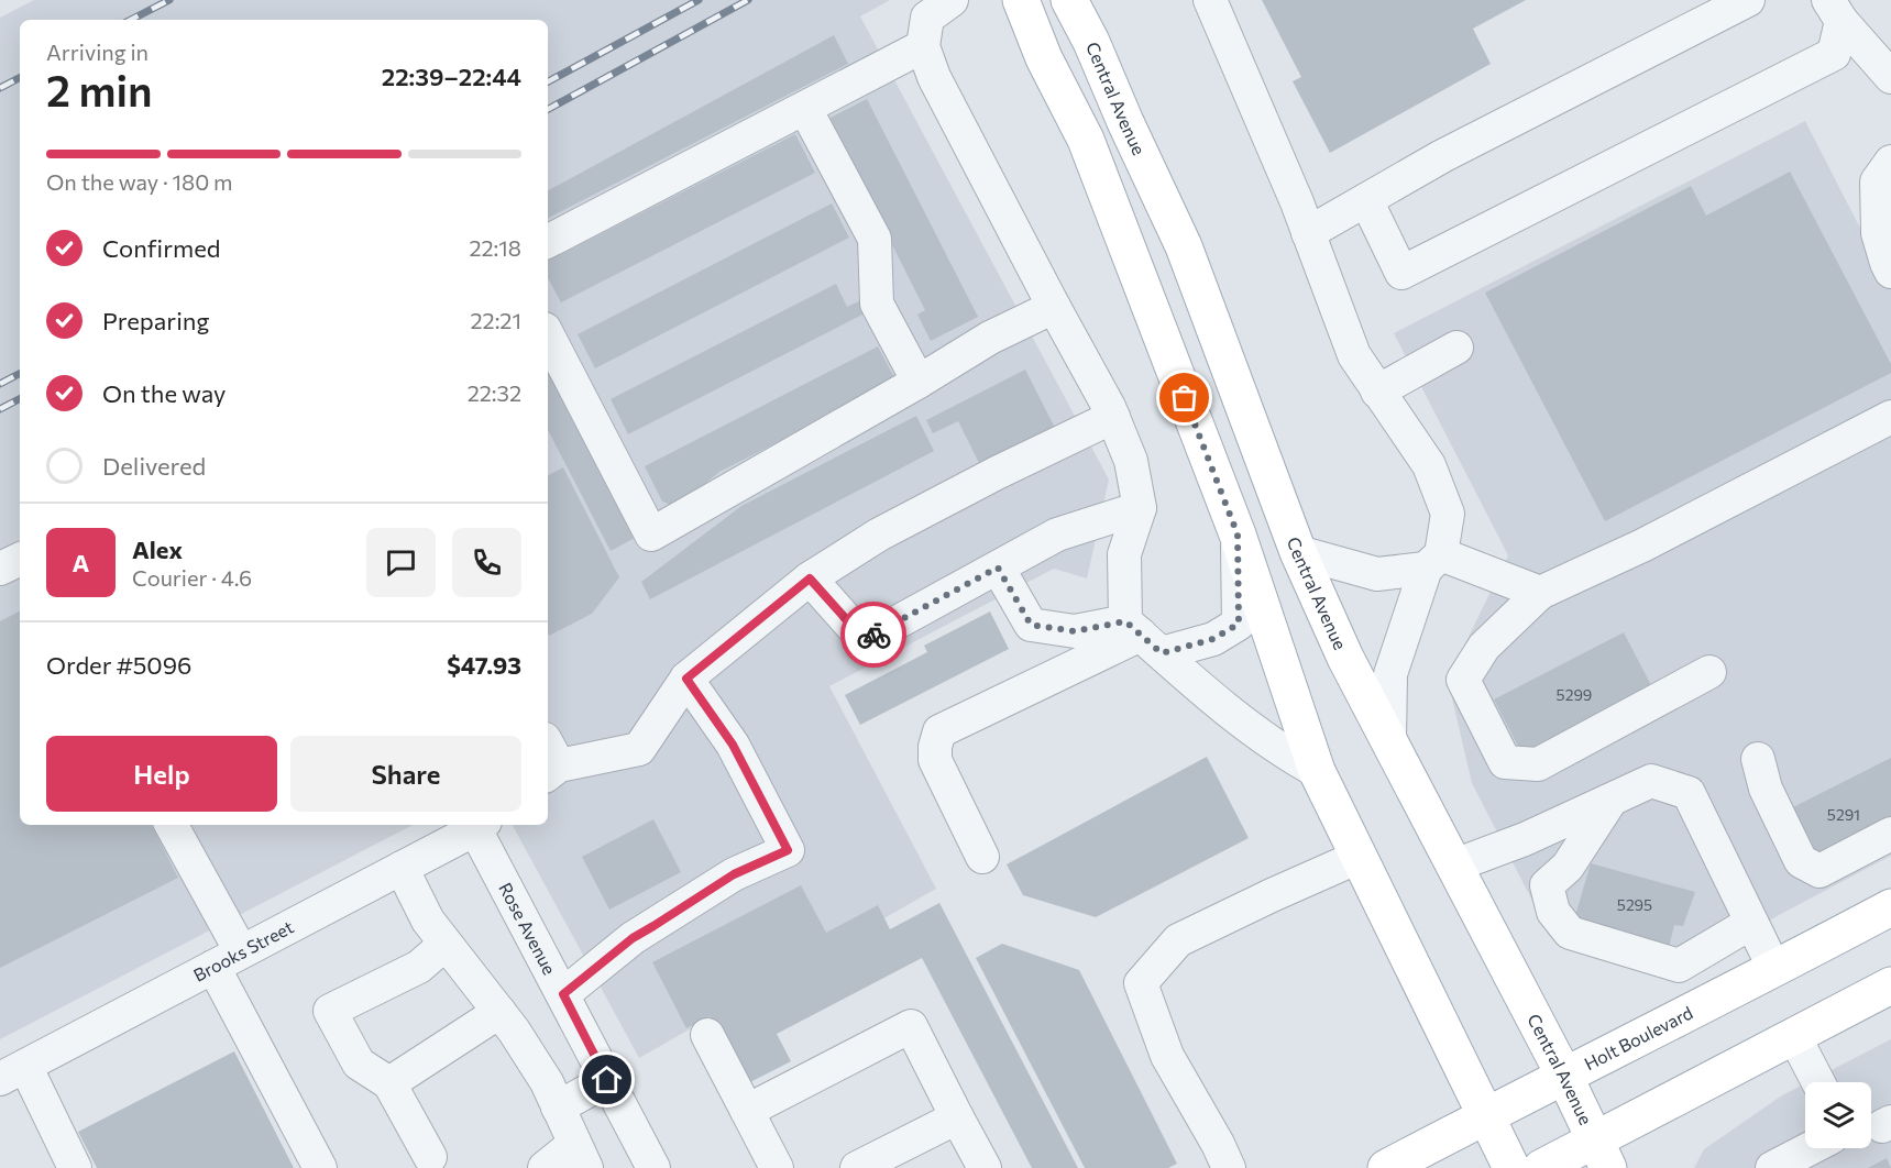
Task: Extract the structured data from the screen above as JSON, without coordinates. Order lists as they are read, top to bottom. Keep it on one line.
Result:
{"streets":{"main road":["Central Avenue","Holt Boulevard"],"street":["Rose Avenue","Brooks Street"]},"crossings":[["Central Avenue","Holt Boulevard"],["Rose Avenue","Brooks Street"]],"house_numbers":["5299","5291","5295"],"page":{"heading":["2 min","Arriving in","22:39–22:44"],"panel":["Alex","Courier · 4.6","Order #5096","$47.93"],"bar":"On the way · 180 m","list":[["Confirmed","22:18"],["Preparing","22:21"],["On the way","22:32"],"Delivered"],"round":"A","buttons":["Help","Share"]}}
